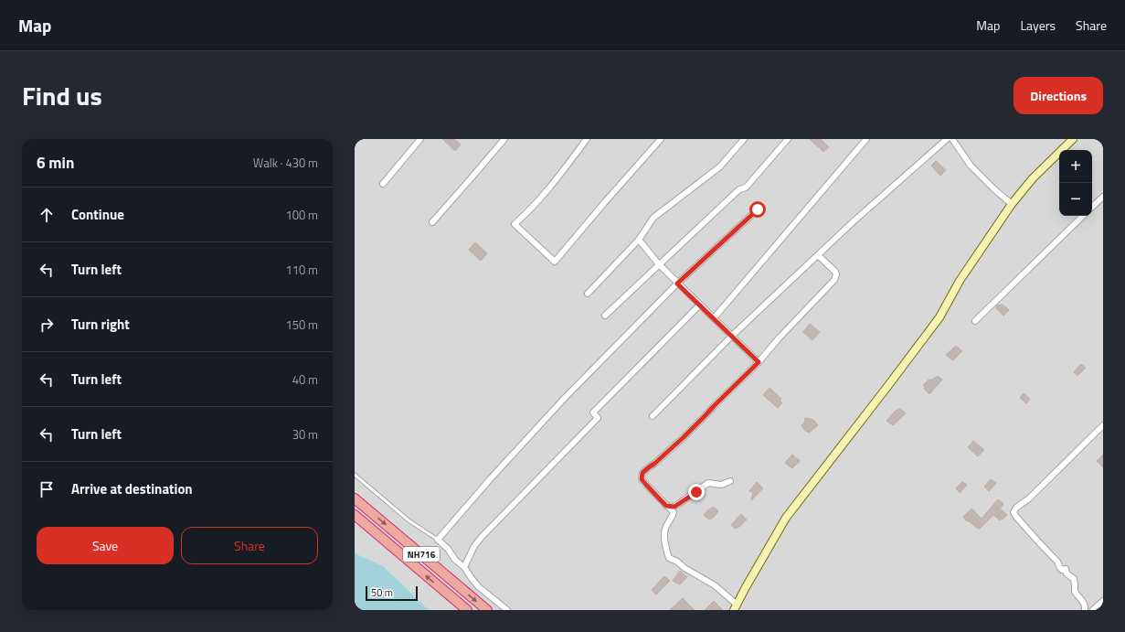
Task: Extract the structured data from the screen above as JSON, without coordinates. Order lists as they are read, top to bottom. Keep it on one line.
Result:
{"streets":{"highway":["NH716"]},"scale_bar":"50 m","page":{"header":"Map","nav":["Map","Layers","Share"],"title":"Find us","buttons":["Directions",["Save","Share"]],"heading":["6 min","Walk · 430 m"],"map_buttons":["+","−"],"list":[["Continue","100 m"],["Turn left","110 m"],["Turn right","150 m"],["Turn left","40 m"],["Turn left","30 m"],"Arrive at destination"],"scale":"50 m"}}
